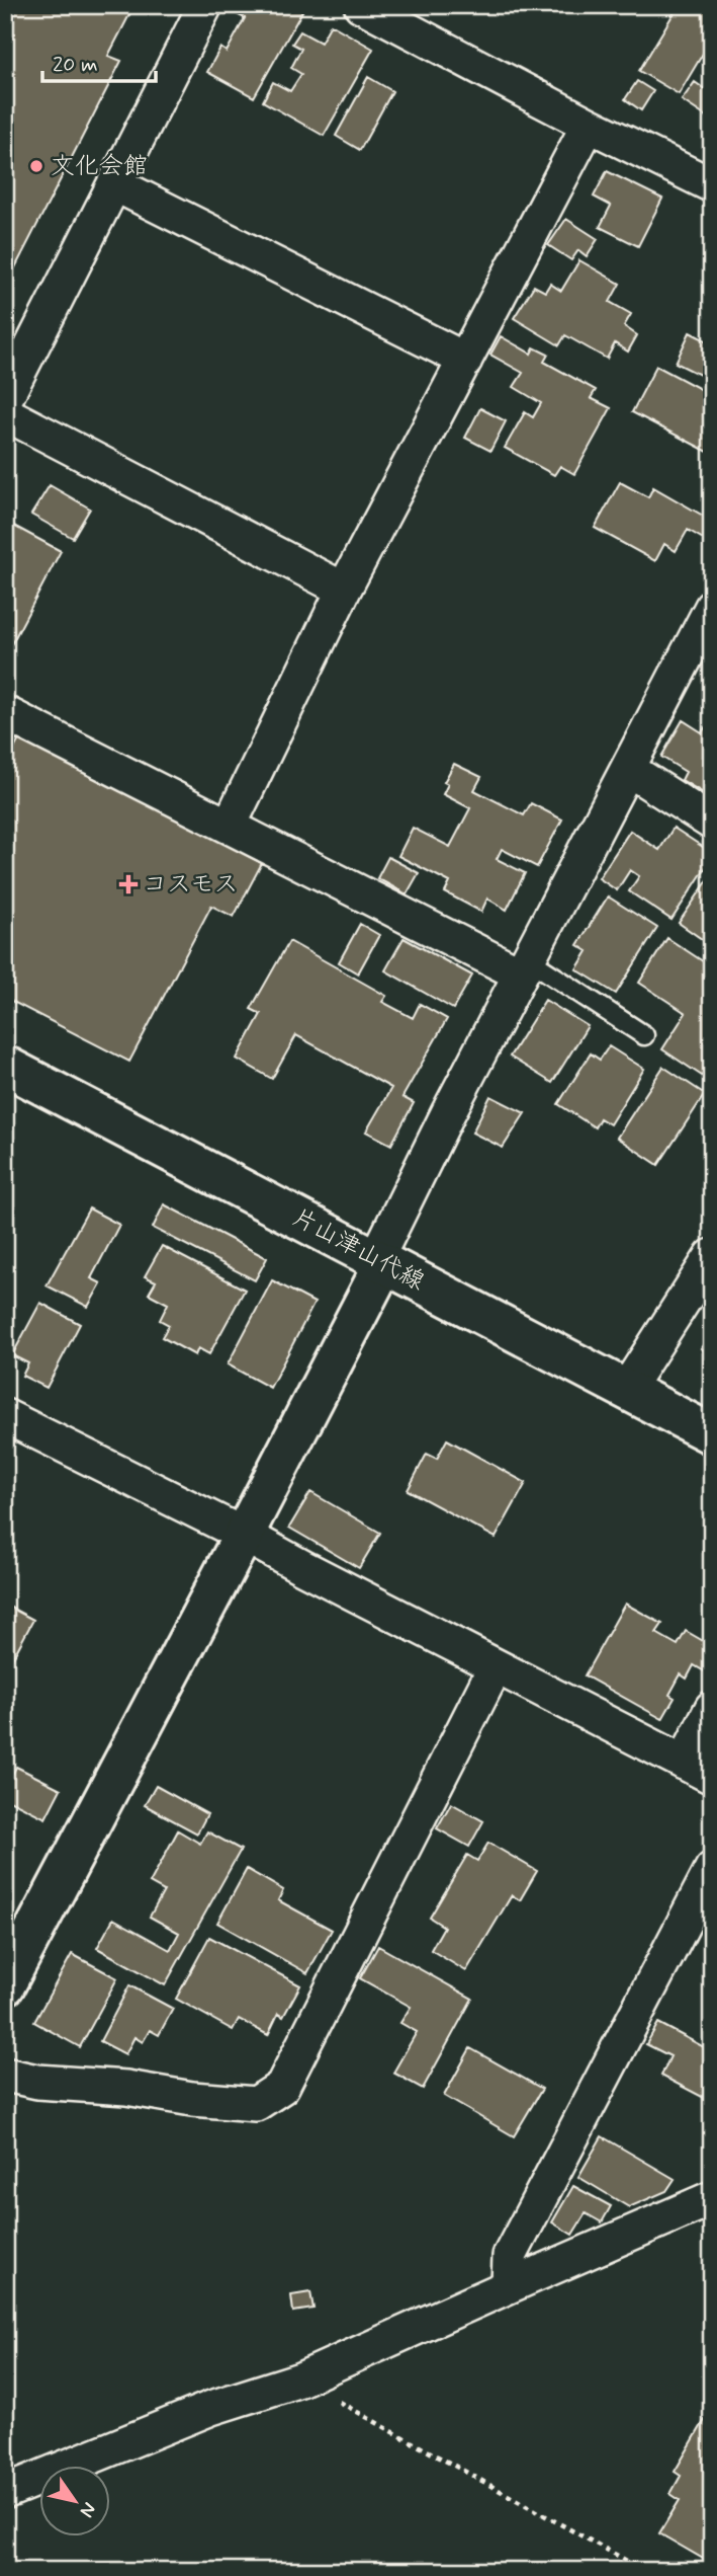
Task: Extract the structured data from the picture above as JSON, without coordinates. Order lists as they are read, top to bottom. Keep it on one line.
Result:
{"streets":{"street":["片山津山代線"]},"places":{"other":["文化会館"],"health":["コスモス"]},"scale_bar":"20 m","north":"bottom right"}
